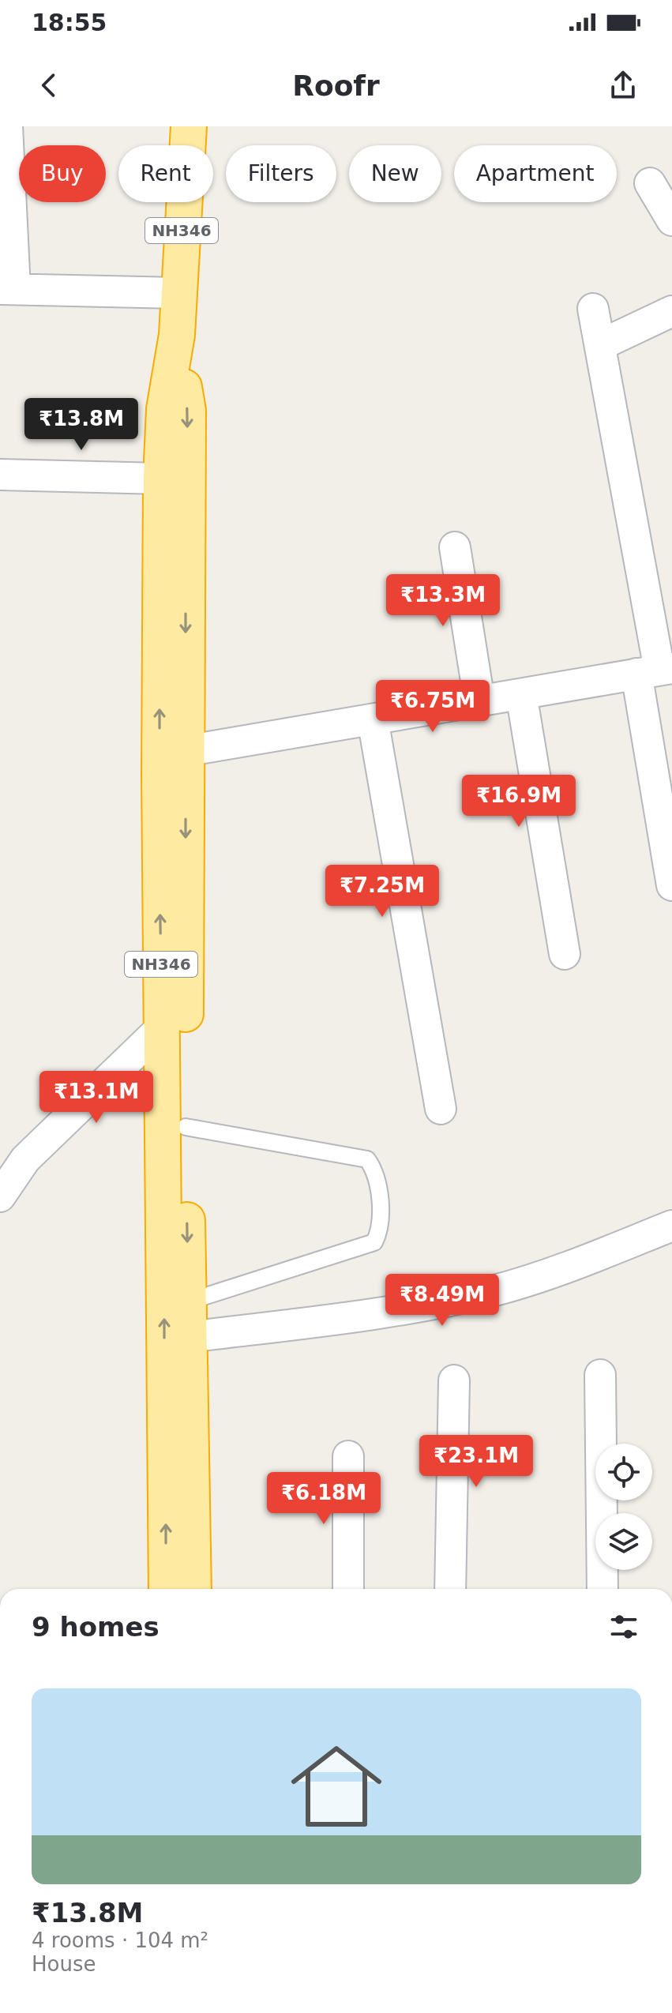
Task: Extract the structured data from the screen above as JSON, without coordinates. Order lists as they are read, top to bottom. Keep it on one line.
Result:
{"streets":{"highway":["NH346"]},"page":{"status":"18:55","header":"Roofr","chip":["Buy","Rent","Filters","New","Apartment"],"price":["₹13.8M","₹13.3M","₹6.75M","₹16.9M","₹7.25M","₹13.1M","₹8.49M","₹23.1M","₹6.18M"],"heading":"9 homes","list":[{"name":"₹13.8M","note":"4 rooms · 104 m² · House"}]}}
